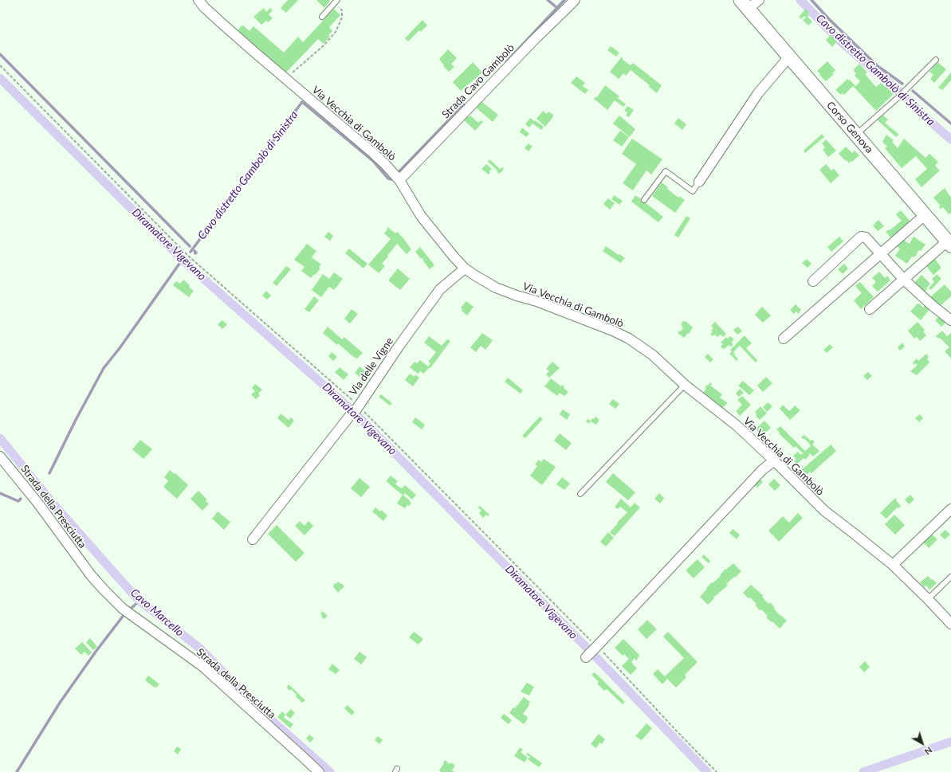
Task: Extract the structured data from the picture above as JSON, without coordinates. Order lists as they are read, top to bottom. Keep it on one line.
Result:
{"streets":{"main road":["Corso Genova"],"street":["Strada Cavo Gambolò","Via Vecchia di Gambolò","Via delle Vigne","Strada della Presciutta"]},"crossings":[["Strada Cavo Gambolò","Via Vecchia di Gambolò"],["Via Vecchia di Gambolò","Via delle Vigne"]],"water":["Cavo distretto Gambolò di Sinistra","Diramatore Vigevano","Cavo Marcello"],"north":"bottom right"}
